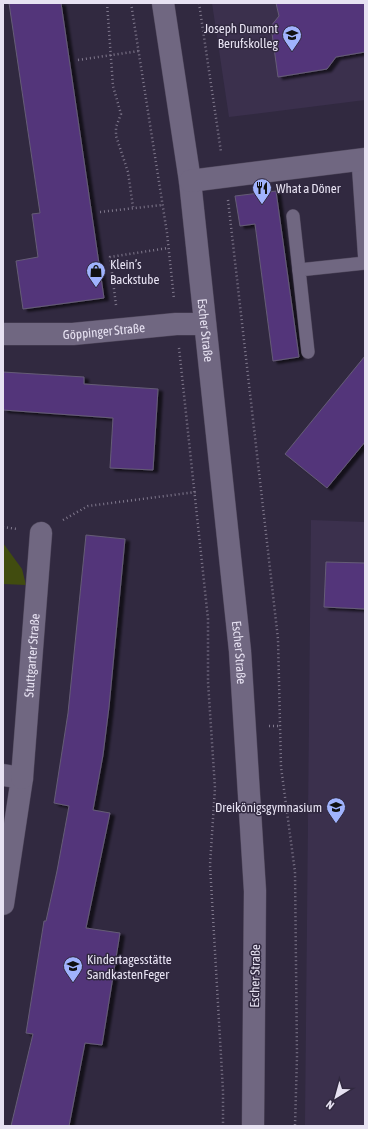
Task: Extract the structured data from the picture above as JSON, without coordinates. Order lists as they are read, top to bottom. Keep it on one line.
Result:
{"streets":{"street":["Göppinger Straße","Escher Straße","Stuttgarter Straße"]},"crossings":[["Göppinger Straße","Escher Straße"]],"places":{"school or university":["Joseph Dumont Berufskolleg","Dreikönigsgymnasium","Kindertagesstätte SandkastenFeger"],"restaurant":["What a Döner"],"shop":["Klein’s Backstube"]},"north":"bottom left"}
